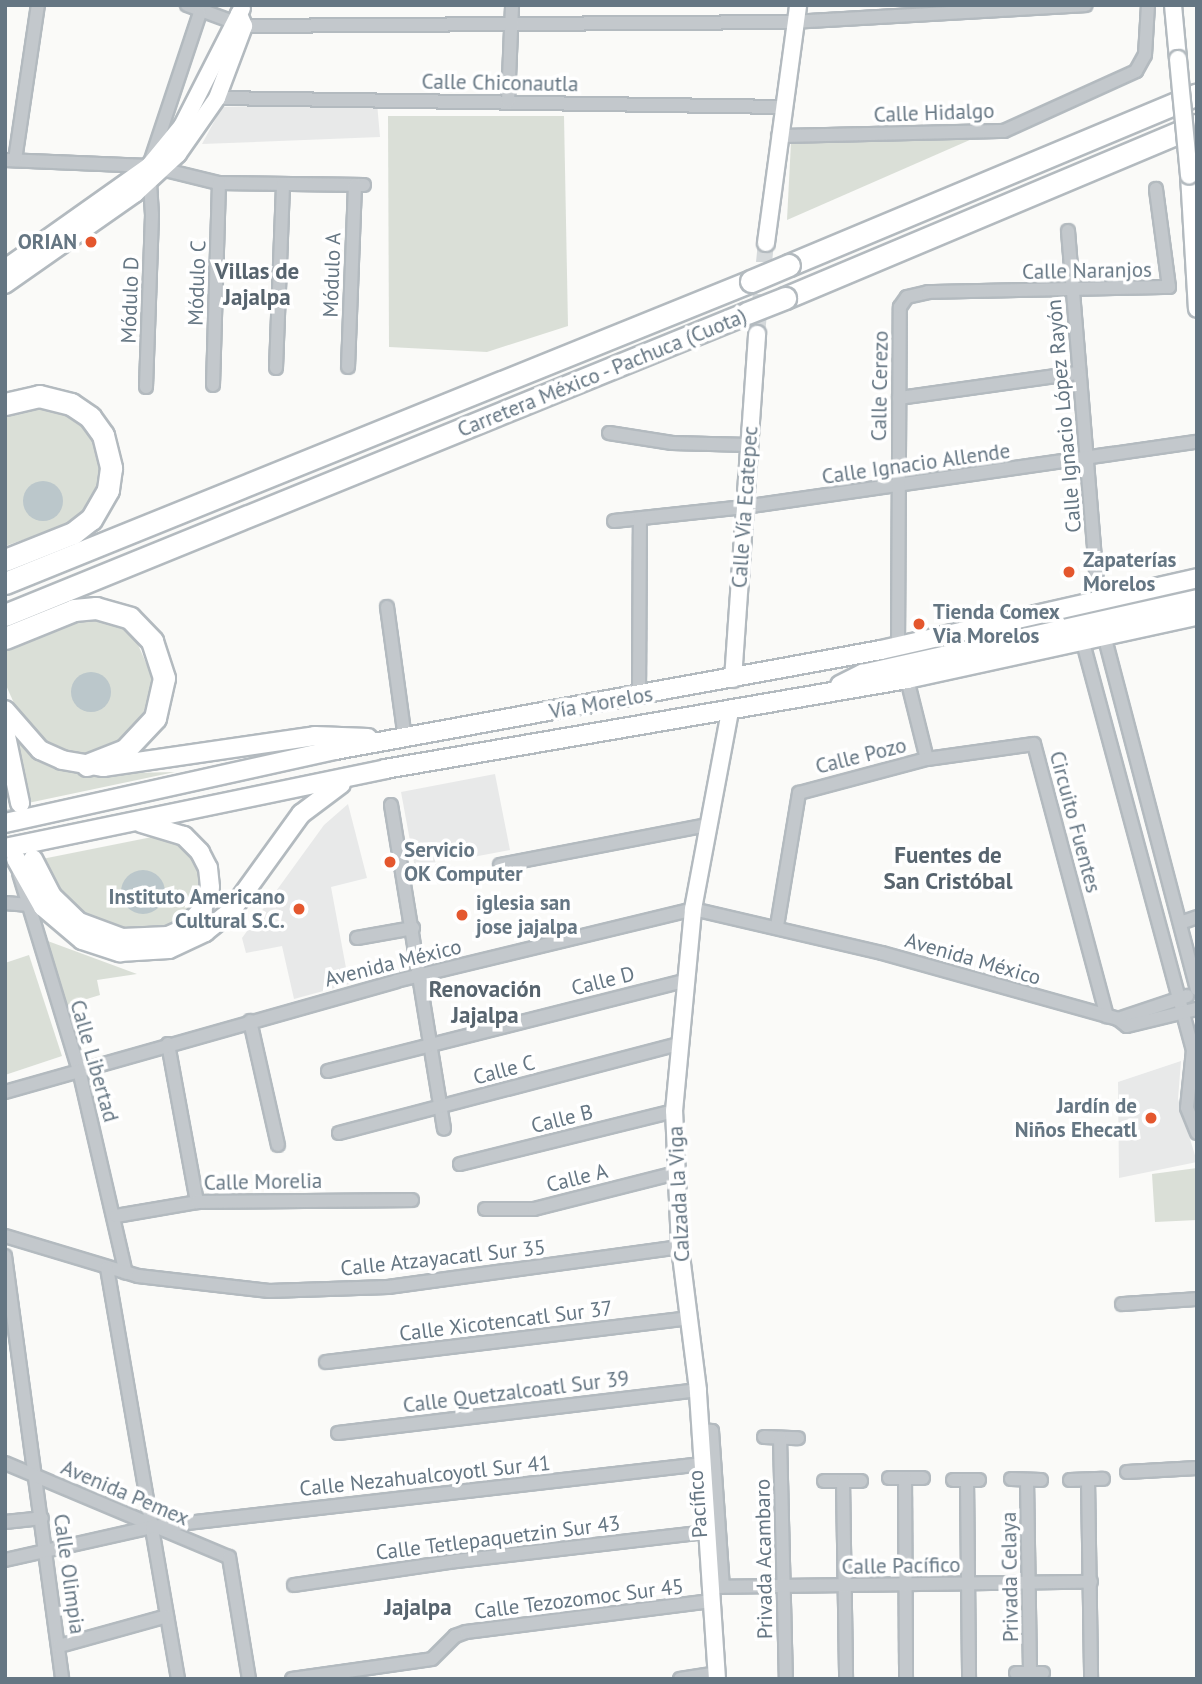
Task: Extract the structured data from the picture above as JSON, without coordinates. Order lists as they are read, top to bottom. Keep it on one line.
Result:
{"streets":{"highway":["Carretera México - Pachuca (Cuota)"],"main road":["Calle Vía Ecatepec","Vía Morelos","Calzada la Viga"],"street":["Calle Chiconautla","Calle Hidalgo","Calle Naranjos","Módulo A","Módulo C","Módulo D","Calle Cerezo","Calle Ignacio López Rayón","Calle Ignacio Allende","Calle Pozo","Circuito Fuentes","Avenida México","Calle D","Calle Libertad","Calle C","Calle B","Calle A","Calle Morelia","Calle Atzayacatl Sur 35","Calle Xicotencatl Sur 37","Calle Quetzalcoatl Sur 39","Calle Nezahualcoyotl Sur 41","Avenida Pemex","Pacífico","Calle Tetlepaquetzin Sur 43","Privada Acambaro","Calle Pacífico","Calle Olimpia","Privada Celaya","Calle Tezozomoc Sur 45"]},"crossings":[["Calle Naranjos","Calle Cerezo"],["Calle Naranjos","Calle Ignacio López Rayón"],["Calle Cerezo","Calle Ignacio Allende"],["Calle Cerezo","Vía Morelos"],["Calle Ignacio López Rayón","Calle Ignacio Allende"],["Calle Ignacio López Rayón","Vía Morelos"],["Calle Ignacio Allende","Calle Vía Ecatepec"],["Calle Vía Ecatepec","Vía Morelos"],["Vía Morelos","Calle Libertad"],["Vía Morelos","Calzada la Viga"],["Calle Pozo","Circuito Fuentes"],["Calle Pozo","Avenida México"],["Circuito Fuentes","Avenida México"],["Avenida México","Calle Libertad"],["Avenida México","Calzada la Viga"],["Calle D","Calzada la Viga"],["Calle Libertad","Calle Morelia"],["Calle Libertad","Calle Atzayacatl Sur 35"],["Calle C","Calzada la Viga"],["Calle B","Calzada la Viga"],["Calle A","Calzada la Viga"],["Calzada la Viga","Calle Atzayacatl Sur 35"],["Calzada la Viga","Calle Xicotencatl Sur 37"],["Calzada la Viga","Calle Quetzalcoatl Sur 39"],["Calzada la Viga","Calle Nezahualcoyotl Sur 41"],["Calzada la Viga","Pacífico"],["Calzada la Viga","Calle Tetlepaquetzin Sur 43"],["Calzada la Viga","Calle Pacífico"],["Calzada la Viga","Calle Tezozomoc Sur 45"],["Calle Nezahualcoyotl Sur 41","Avenida Pemex"],["Calle Nezahualcoyotl Sur 41","Calle Olimpia"],["Avenida Pemex","Calle Olimpia"],["Pacífico","Calle Pacífico"],["Pacífico","Calle Tezozomoc Sur 45"],["Privada Acambaro","Calle Pacífico"],["Calle Pacífico","Privada Celaya"],["Calle Pacífico","Calle Tezozomoc Sur 45"]],"districts":["Villas de Jajalpa","Fuentes de San Cristóbal","Renovación Jajalpa","Jajalpa"],"places":["ORIAN","Zapaterías Morelos","Tienda Comex Via Morelos","Servicio OK Computer","Instituto Americano Cultural S.C.","iglesia san jose jajalpa","Jardín de Niños Ehecatl"]}
